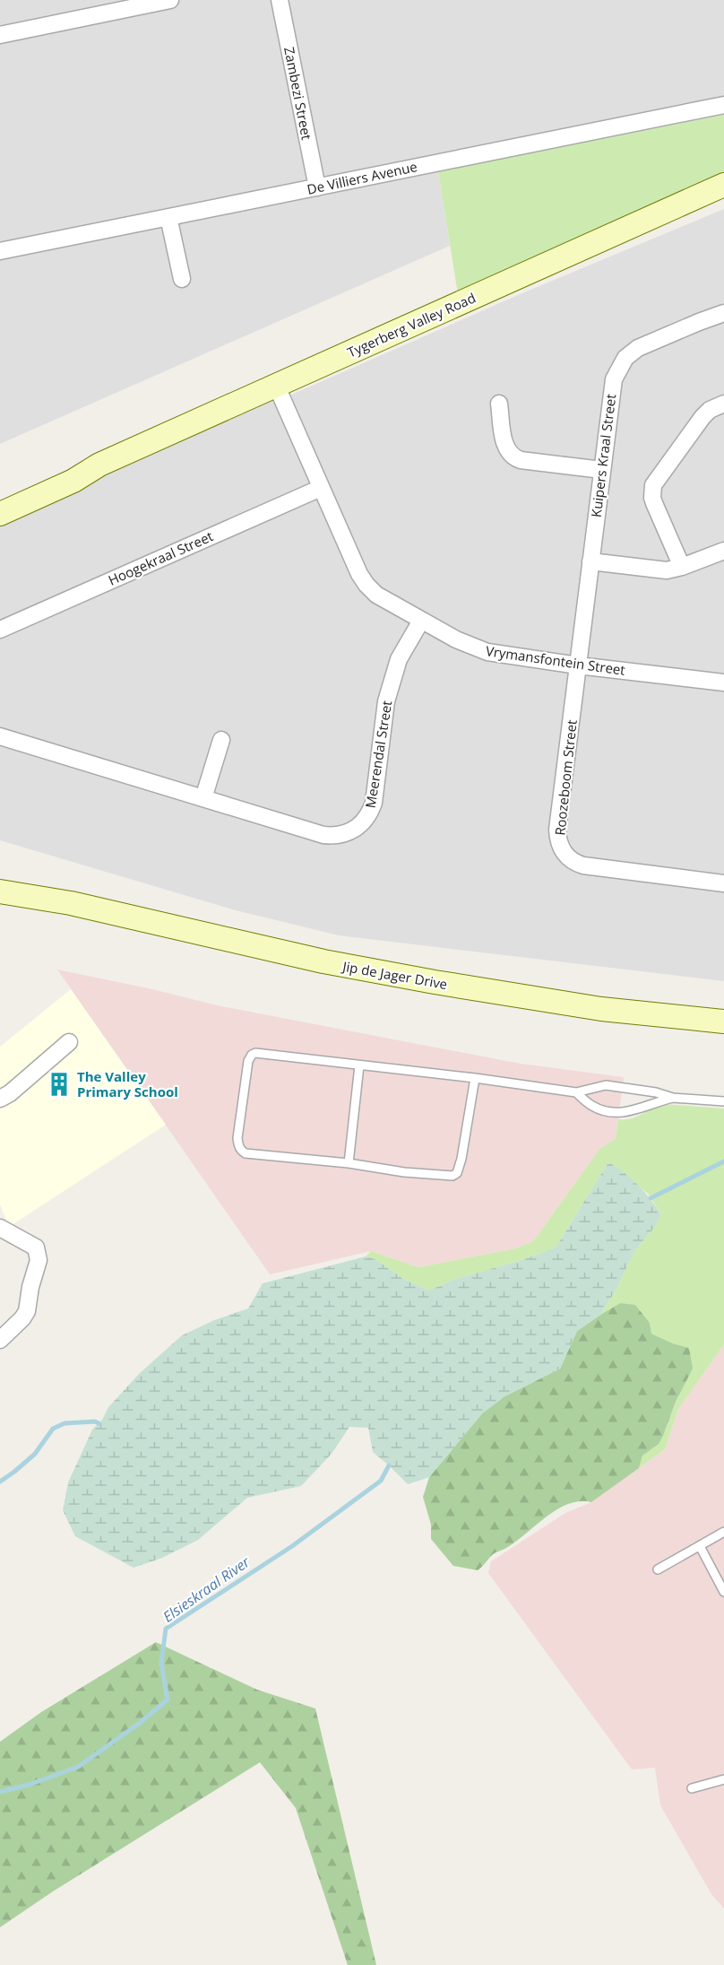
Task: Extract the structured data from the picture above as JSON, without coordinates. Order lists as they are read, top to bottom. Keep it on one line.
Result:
{"streets":{"main road":["Tygerberg Valley Road","Jip de Jager Drive"],"street":["Zambezi Street","De Villiers Avenue","Kuipers Kraal Street","Hoogekraal Street","Vrymansfontein Street","Meerendal Street","Roozeboom Street"]},"crossings":[["Zambezi Street","De Villiers Avenue"],["Tygerberg Valley Road","Vrymansfontein Street"],["Kuipers Kraal Street","Vrymansfontein Street"],["Kuipers Kraal Street","Roozeboom Street"],["Hoogekraal Street","Vrymansfontein Street"],["Vrymansfontein Street","Meerendal Street"],["Vrymansfontein Street","Roozeboom Street"]],"water":["Elsieskraal River"],"places":{"building":["The Valley Primary School"]}}
